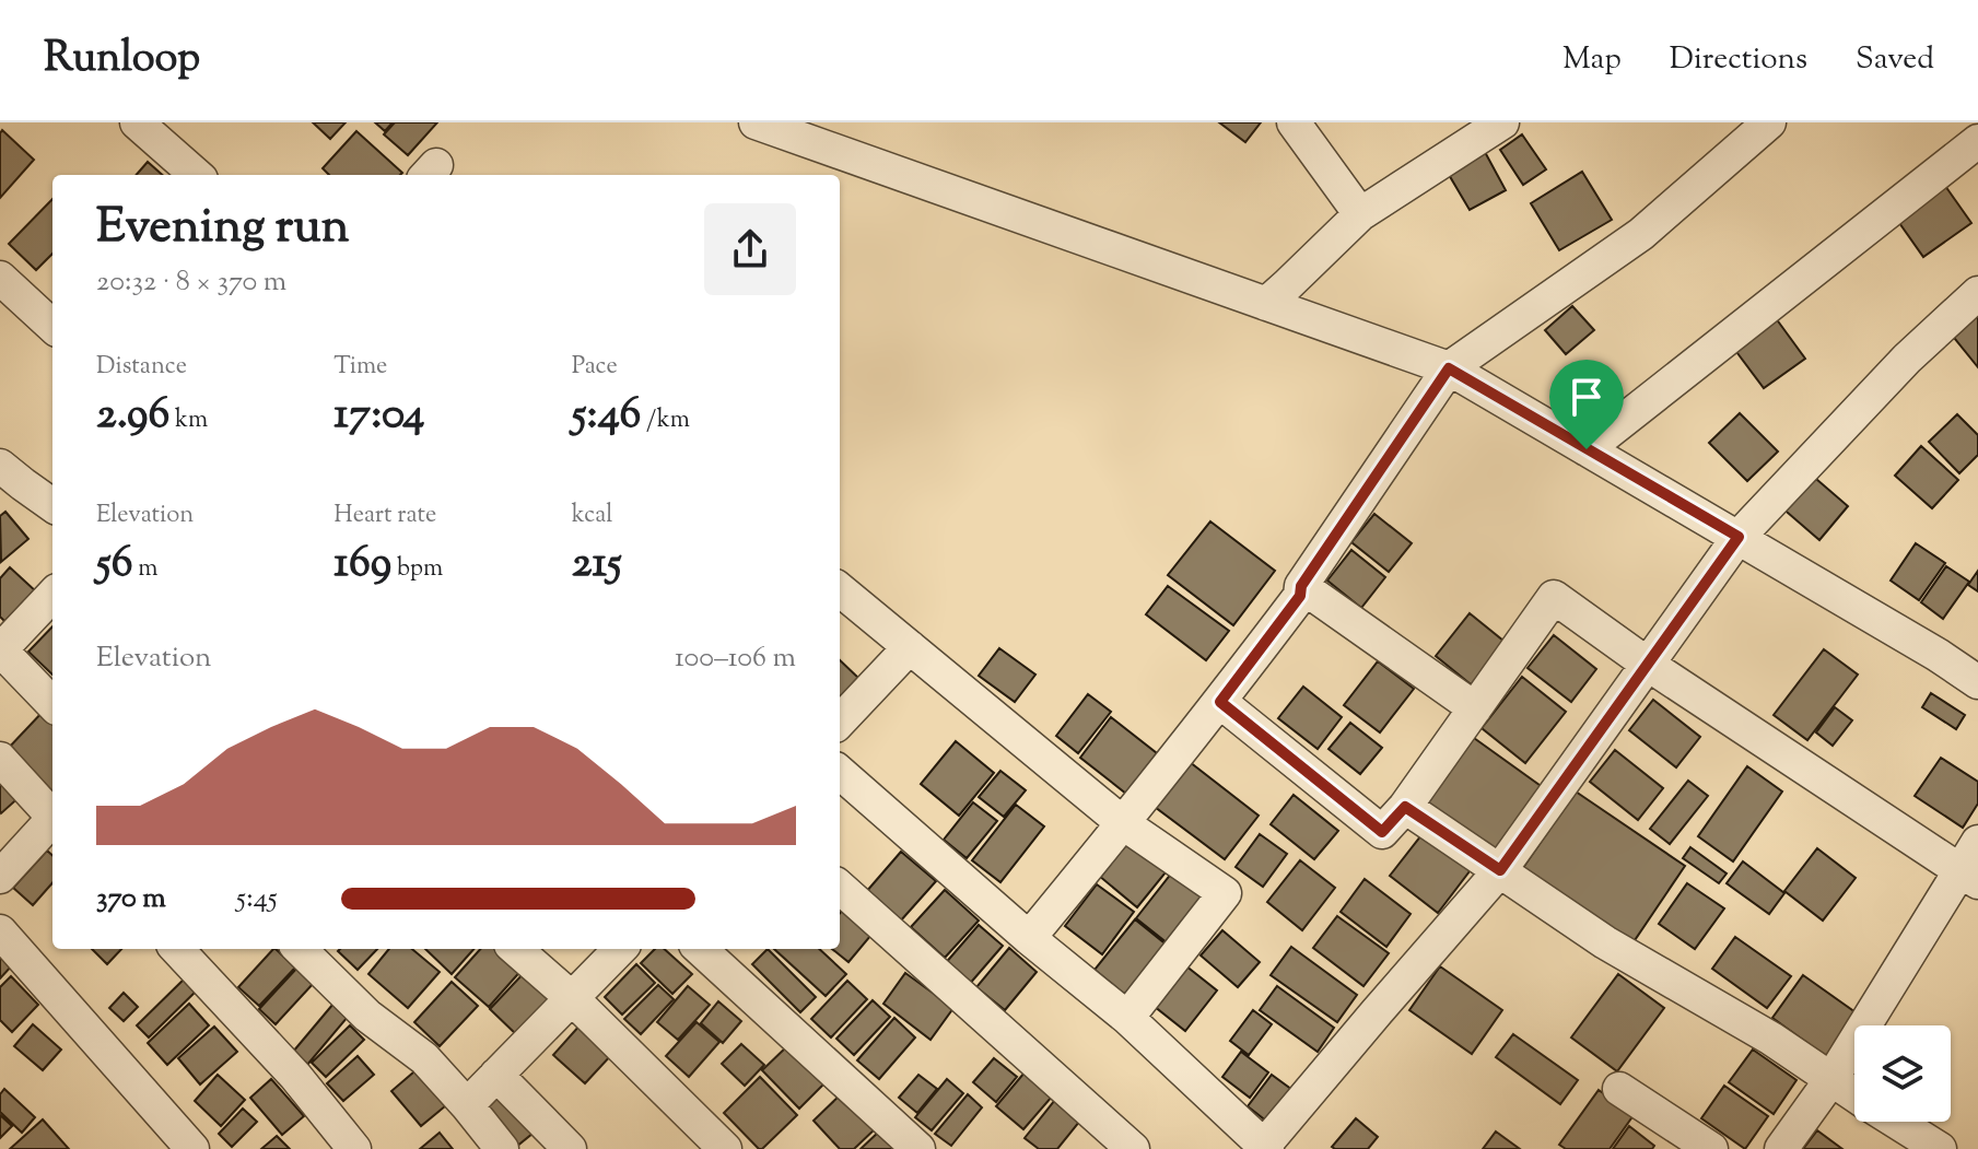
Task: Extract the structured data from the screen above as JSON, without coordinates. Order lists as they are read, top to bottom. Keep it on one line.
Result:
{"page":{"header":"Runloop","nav":["Map","Directions","Saved"],"heading":["Evening run","20:32 · 8 × 370 m"],"stats":[["Distance","2.96 km"],["Time","17:04"],["Pace","5:46 /km"],["Elevation","56 m"],["Heart rate","169 bpm"],["kcal","215"]],"chart":["Elevation","100–106 m"],"list":[{"name":"370 m","note":"5:45"}]}}
